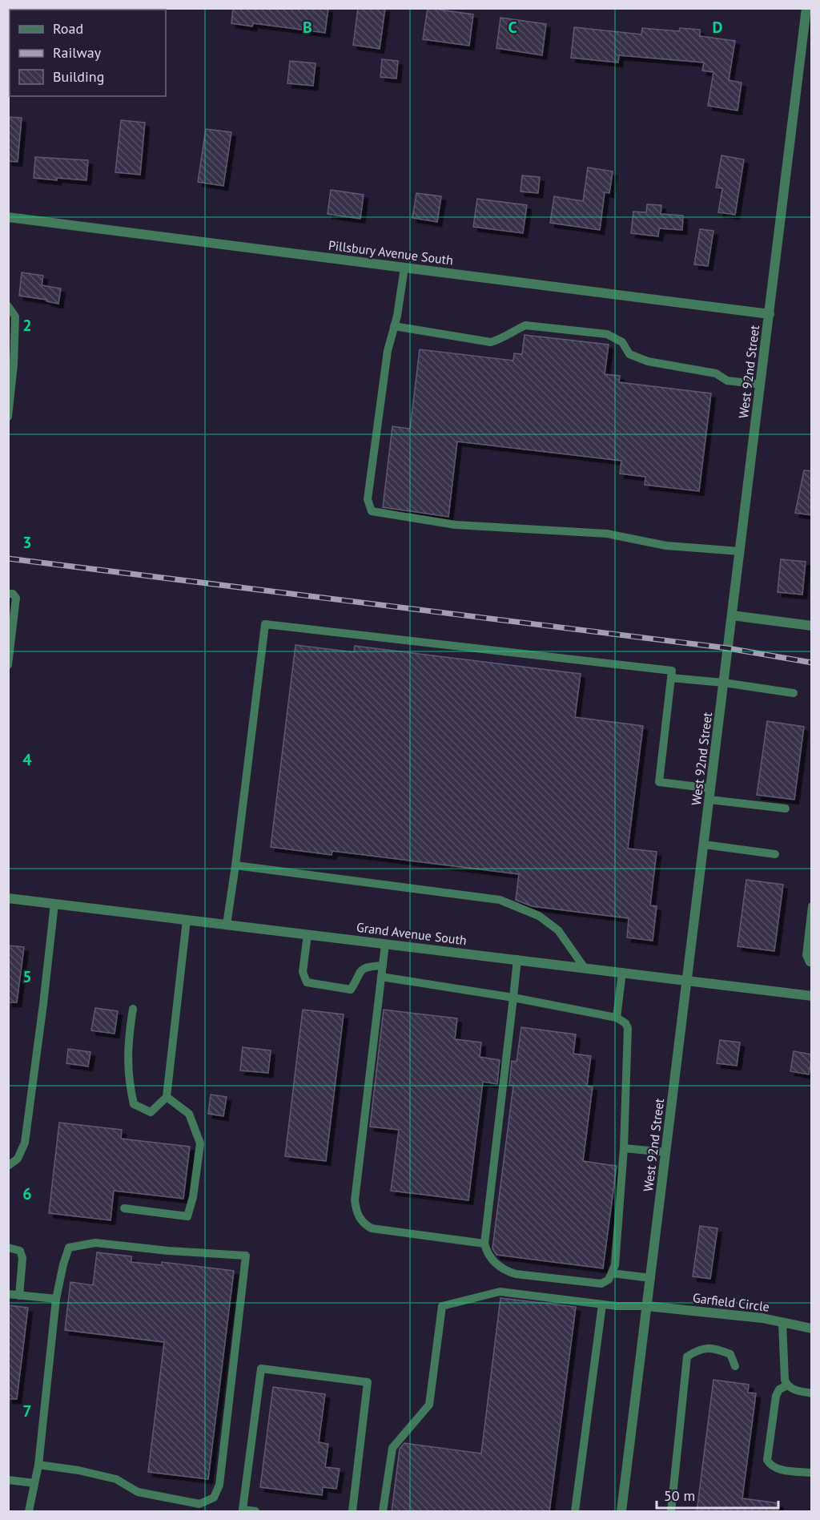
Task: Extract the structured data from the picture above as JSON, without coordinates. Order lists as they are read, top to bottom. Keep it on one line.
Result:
{"streets":{"street":["Pillsbury Avenue South","West 92nd Street","Grand Avenue South","Garfield Circle"]},"crossings":[["Pillsbury Avenue South","West 92nd Street"],["West 92nd Street","Grand Avenue South"],["West 92nd Street","Garfield Circle"]],"legend":["Road","Railway","Building"],"scale_bar":"50 m","grid":{"columns":["B","C","D"],"rows":["2","3","4","5","6","7"]}}
